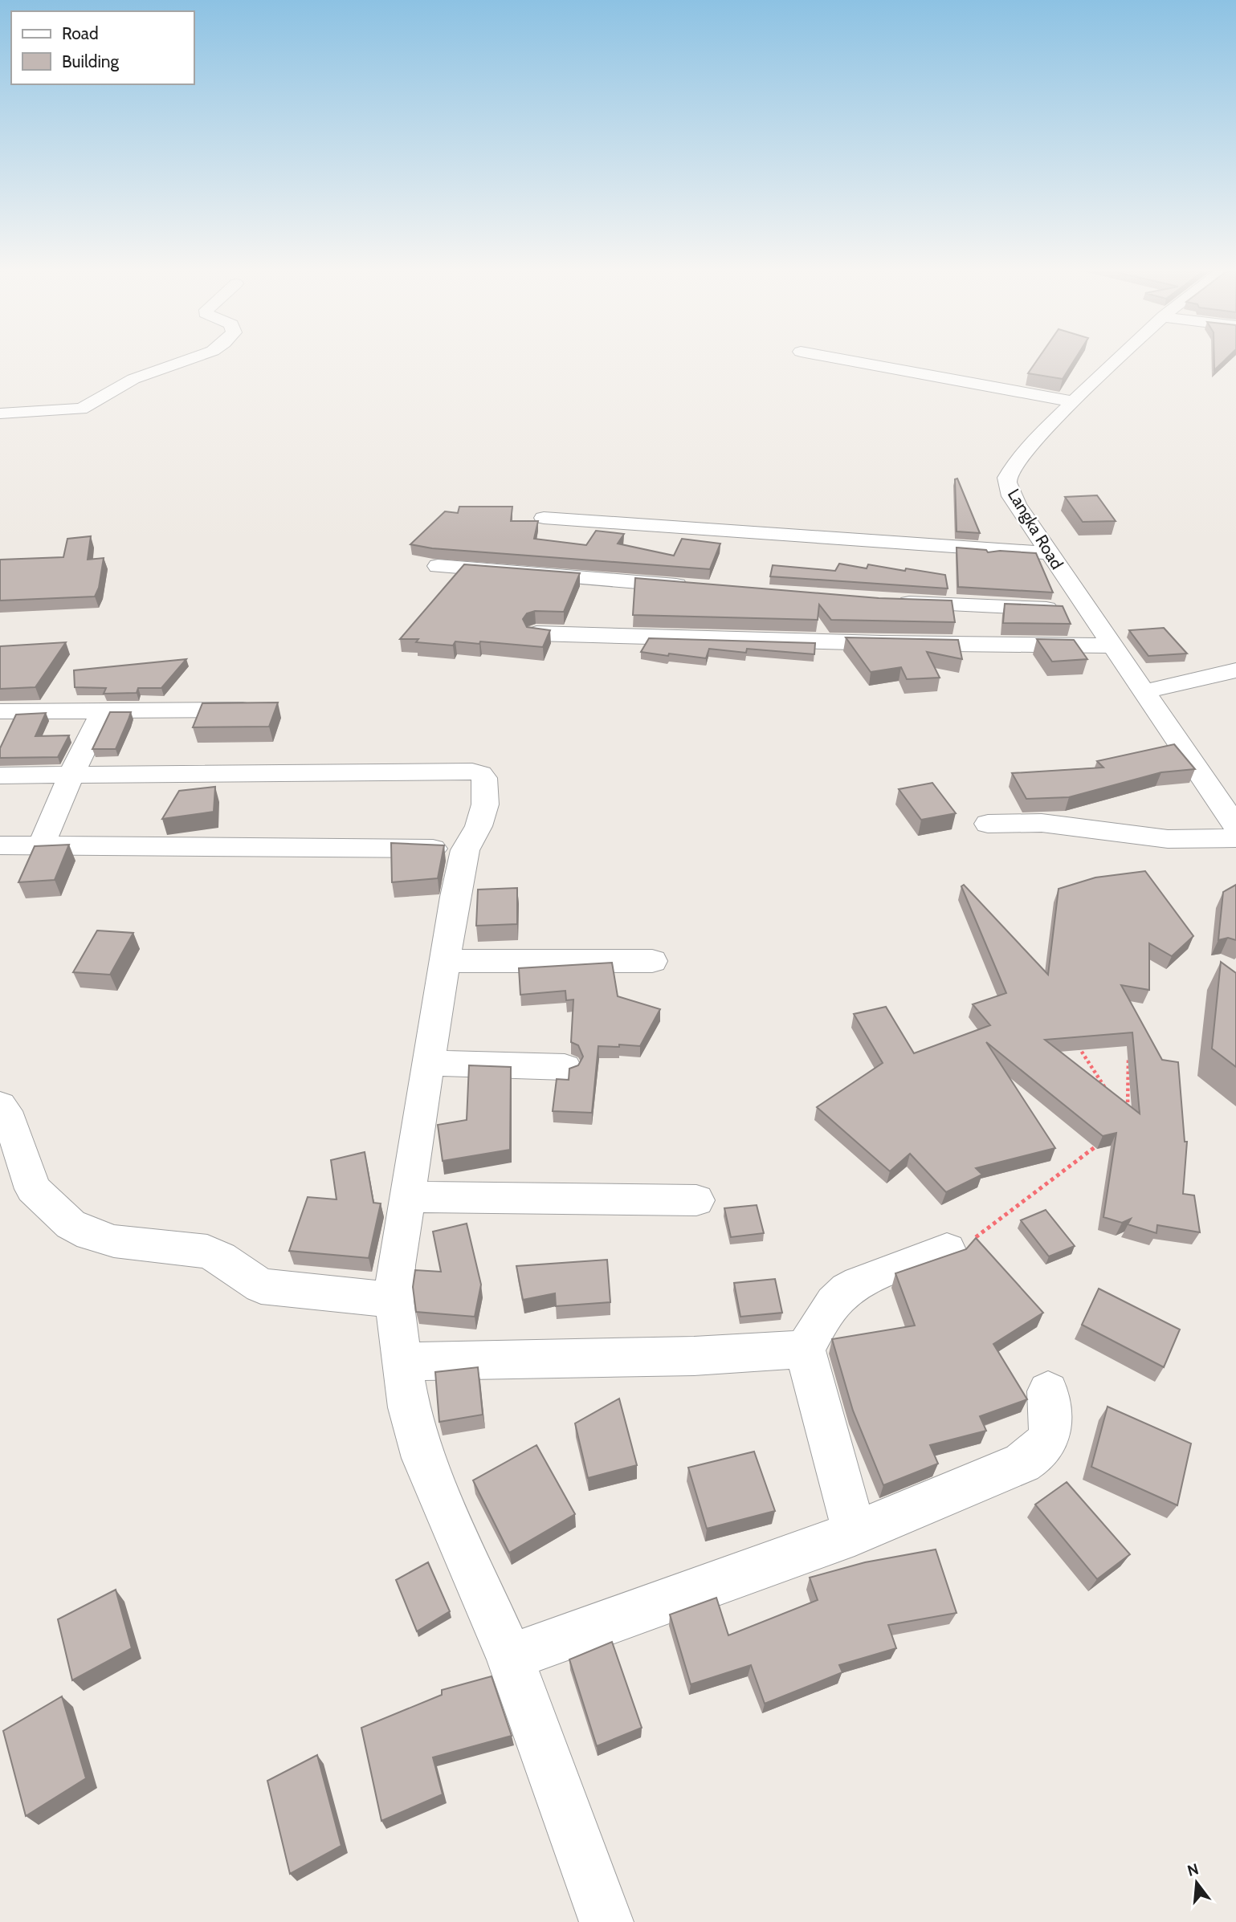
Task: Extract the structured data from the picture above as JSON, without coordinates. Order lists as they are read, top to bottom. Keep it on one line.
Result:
{"streets":{"street":["Langka Road"]},"legend":["Road","Building"],"north":"top"}
